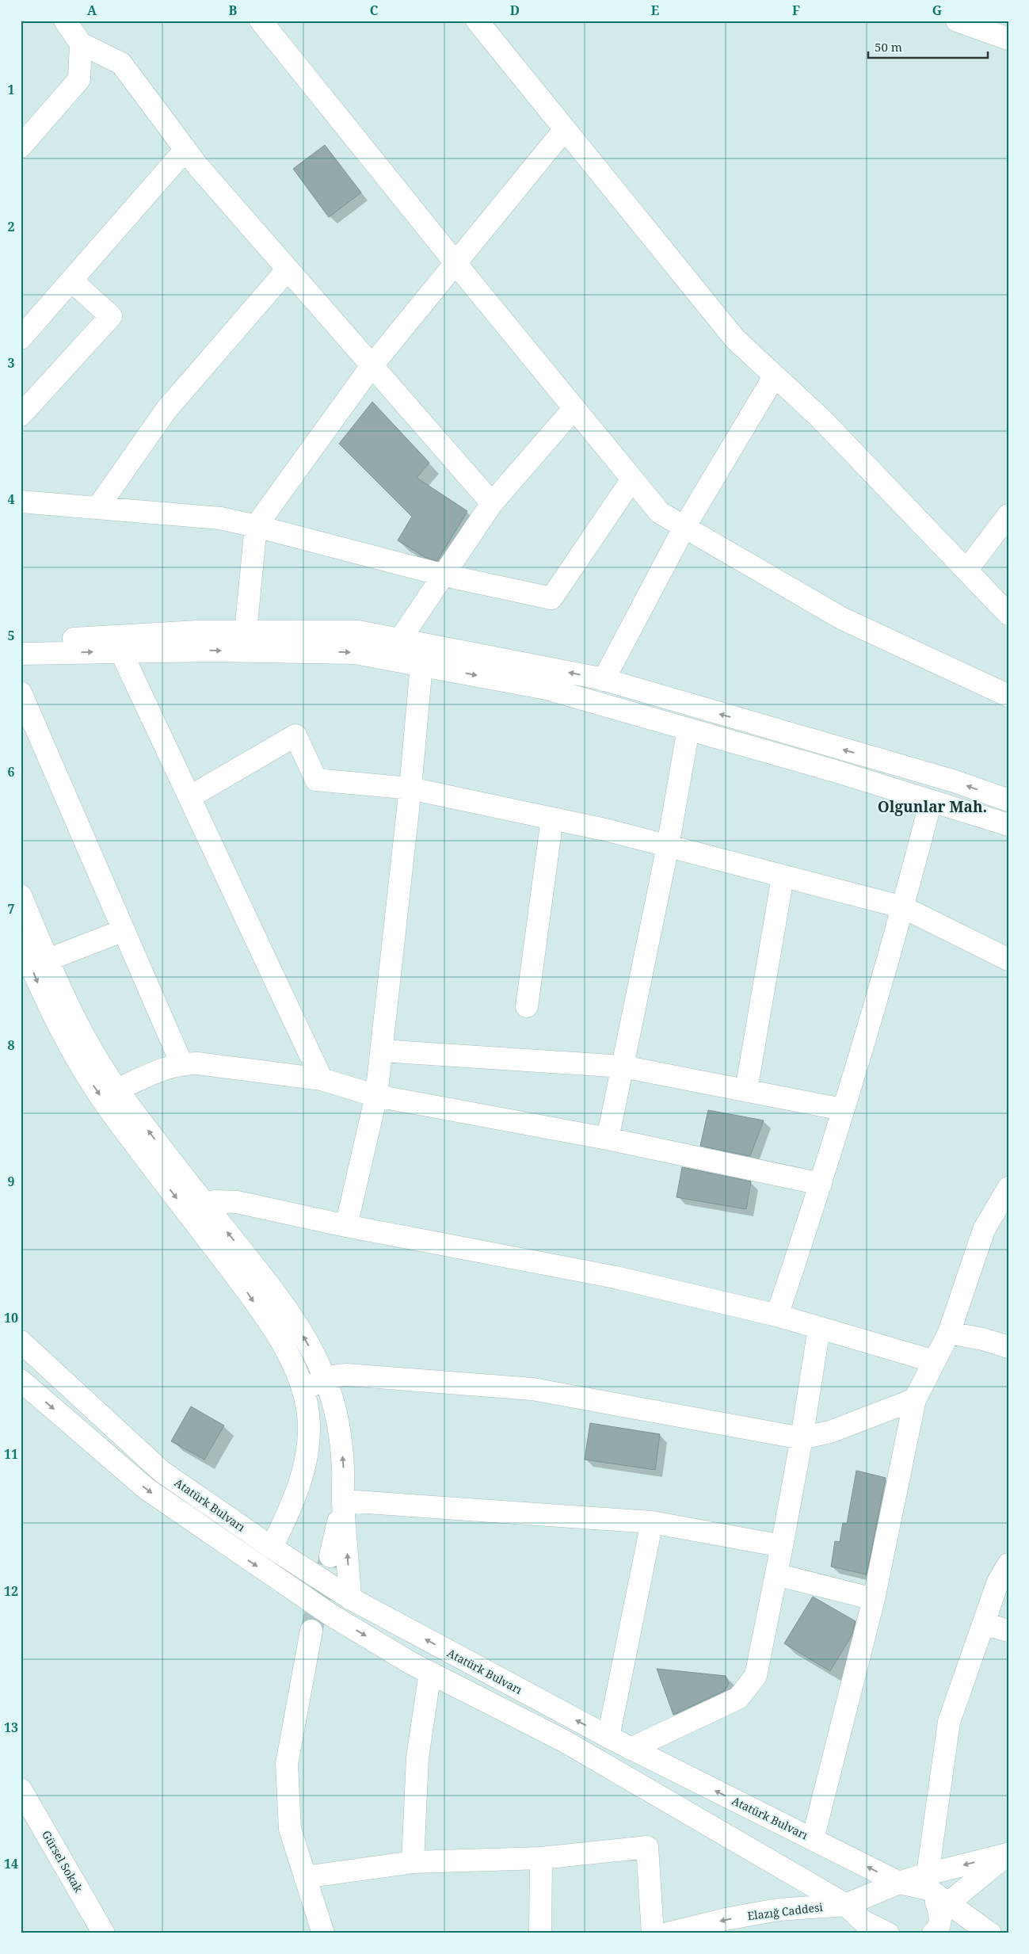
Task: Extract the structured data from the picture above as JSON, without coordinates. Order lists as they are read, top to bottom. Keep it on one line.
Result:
{"streets":{"street":["Atatürk Bulvarı","Gürsel Sokak","Elazığ Caddesi"]},"crossings":[["Atatürk Bulvarı","Elazığ Caddesi"]],"one_way":["Elazığ Caddesi"],"districts":["Olgunlar Mah."],"scale_bar":"50 m","grid":{"columns":["A","B","C","D","E","F","G"],"rows":["1","2","3","4","5","6","7","8","9","10","11","12","13","14"]}}
